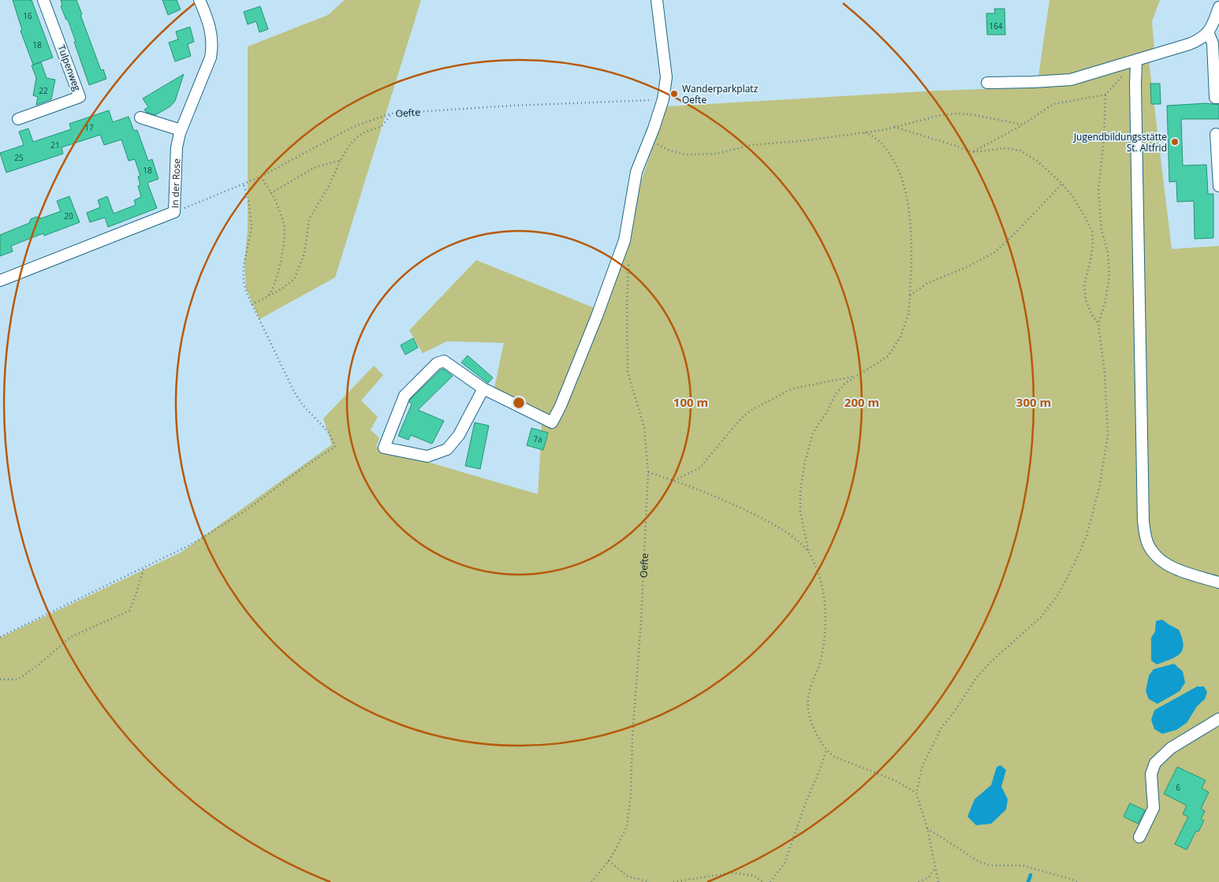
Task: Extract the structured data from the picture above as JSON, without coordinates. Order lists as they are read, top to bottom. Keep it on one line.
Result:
{"streets":{"street":["Tulpenweg","In der Rose"],"path":["Oefte"]},"crossings":[["Oefte","In der Rose"]],"places":["Wanderparkplatz Oefte","Jugendbildungsstätte St. Altfrid"],"house_numbers":["16","164","18","22","17","21","25","18","20","7a","6"],"rings":["100 m","200 m","300 m"]}
